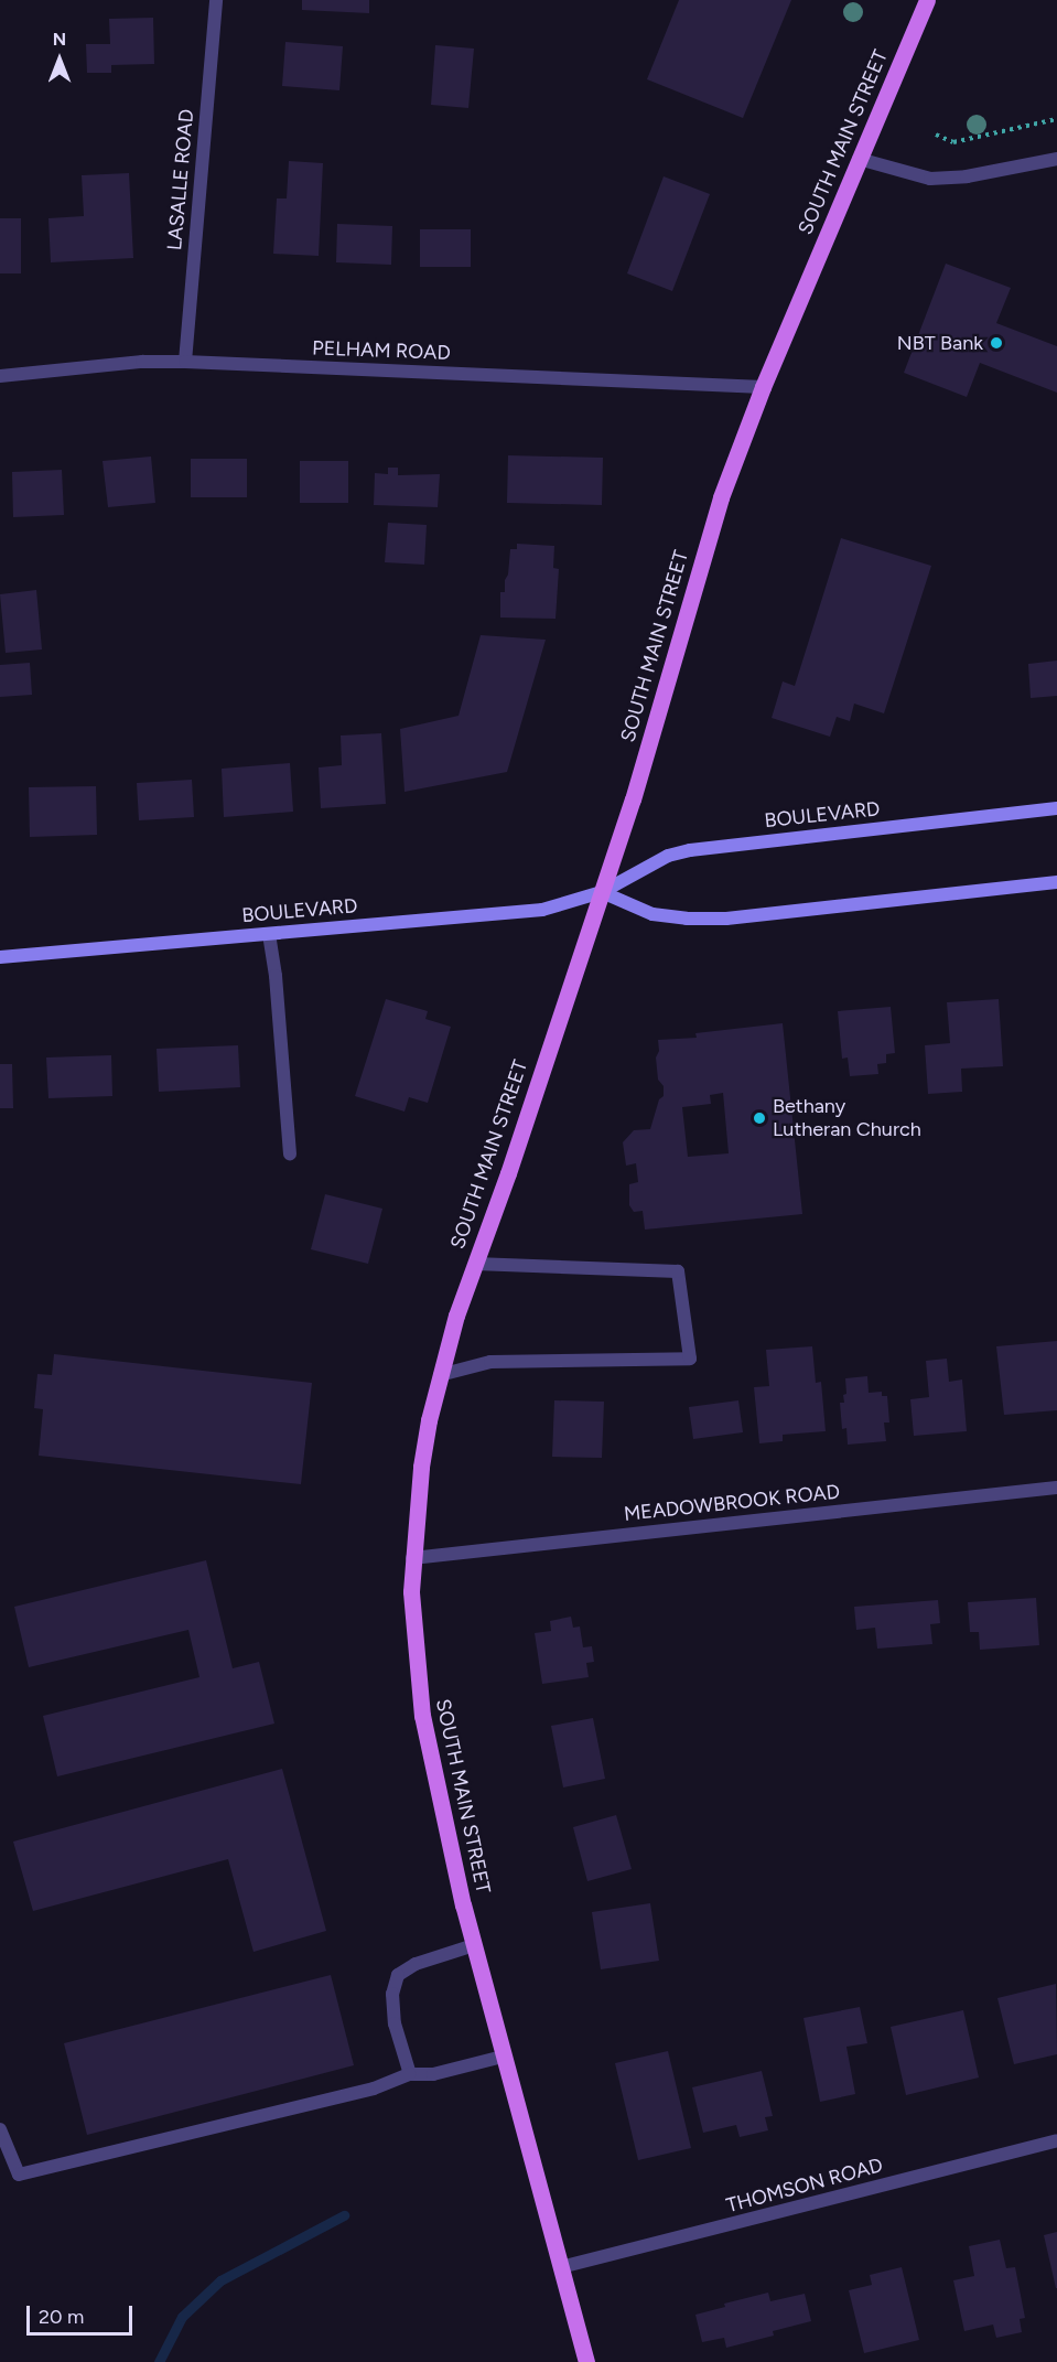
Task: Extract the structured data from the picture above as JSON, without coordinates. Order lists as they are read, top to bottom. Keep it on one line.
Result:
{"streets":{"main road":["SOUTH MAIN STREET","BOULEVARD"],"street":["LASALLE ROAD","PELHAM ROAD","MEADOWBROOK ROAD","THOMSON ROAD"]},"crossings":[["SOUTH MAIN STREET","PELHAM ROAD"],["SOUTH MAIN STREET","BOULEVARD"],["SOUTH MAIN STREET","MEADOWBROOK ROAD"],["SOUTH MAIN STREET","THOMSON ROAD"],["LASALLE ROAD","PELHAM ROAD"]],"places":["NBT Bank","Bethany Lutheran Church"],"scale_bar":"20 m","north":"top"}
